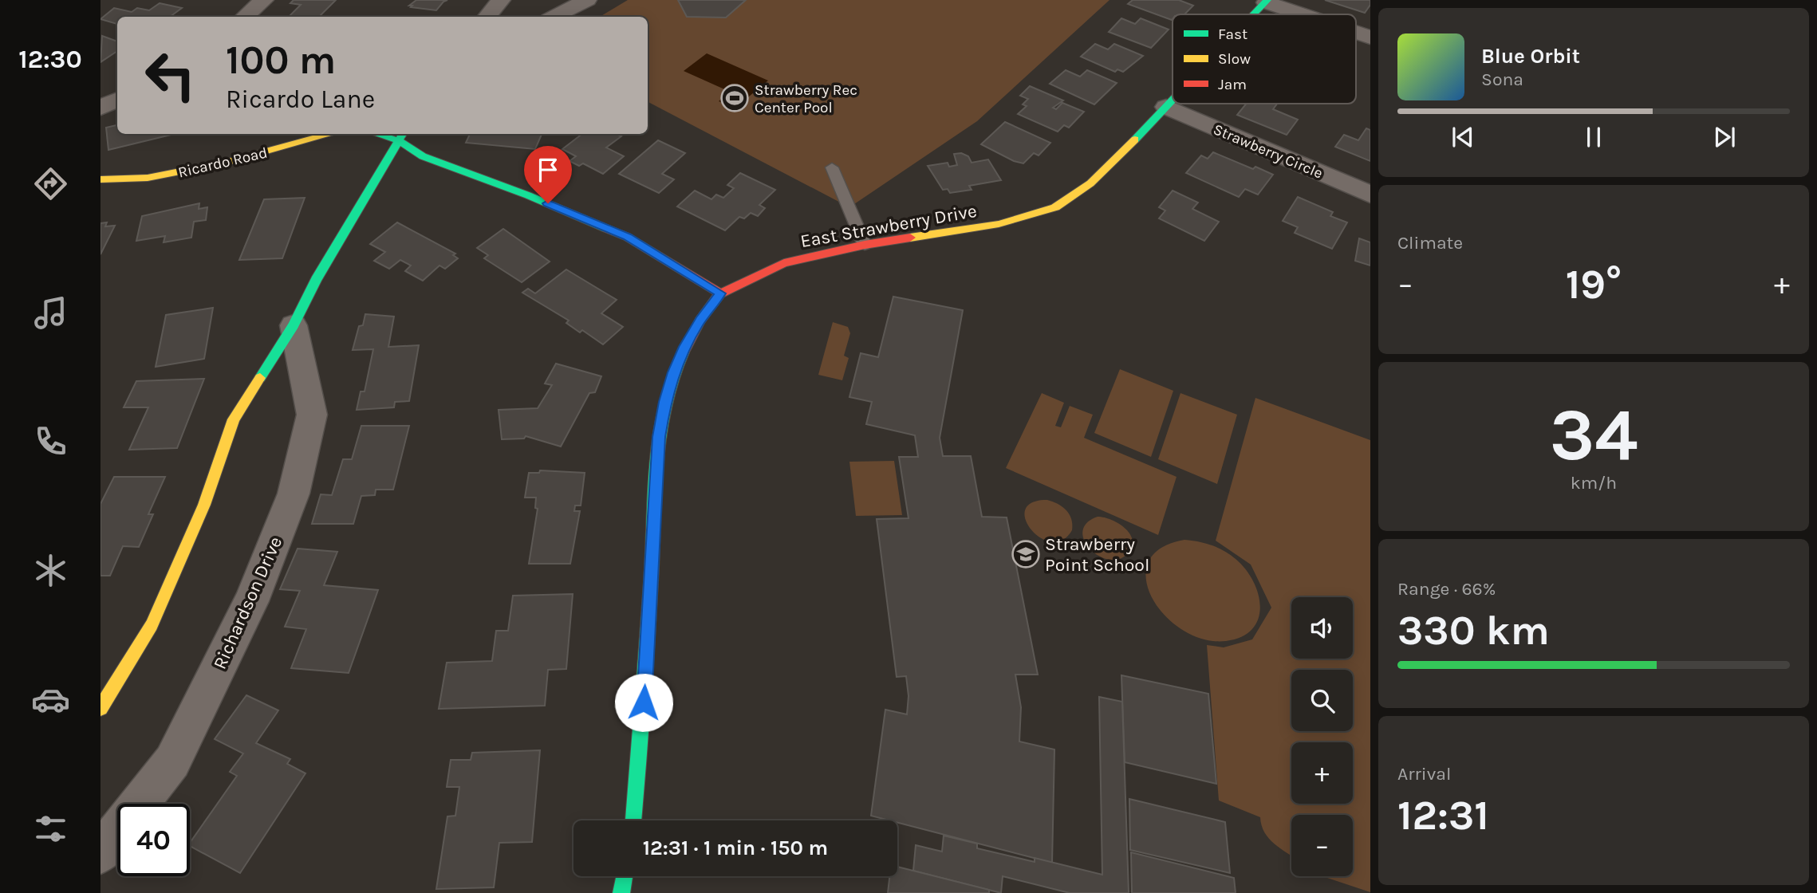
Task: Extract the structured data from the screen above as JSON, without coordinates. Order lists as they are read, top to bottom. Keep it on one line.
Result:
{"streets":{"street":["Strawberry Circle","Ricardo Road","East Strawberry Drive","Richardson Drive"]},"crossings":[["Strawberry Circle","East Strawberry Drive"]],"places":{"sports":["Strawberry Rec Center Pool"],"school or university":["Strawberry Point School"]},"legend":["Fast","Slow","Jam"],"page":{"tabs":"12:30","turn":["100 m","Ricardo Lane"],"song":["Blue Orbit","Sona"],"tile":["Climate",["34","km/h"],["Range · 66%","330 km"],["Arrival","12:31"]],"heat":["−","19°","+"],"map_buttons":["+","−"],"limit":"40","trip":"12:31 · 1 min · 150 m"}}
